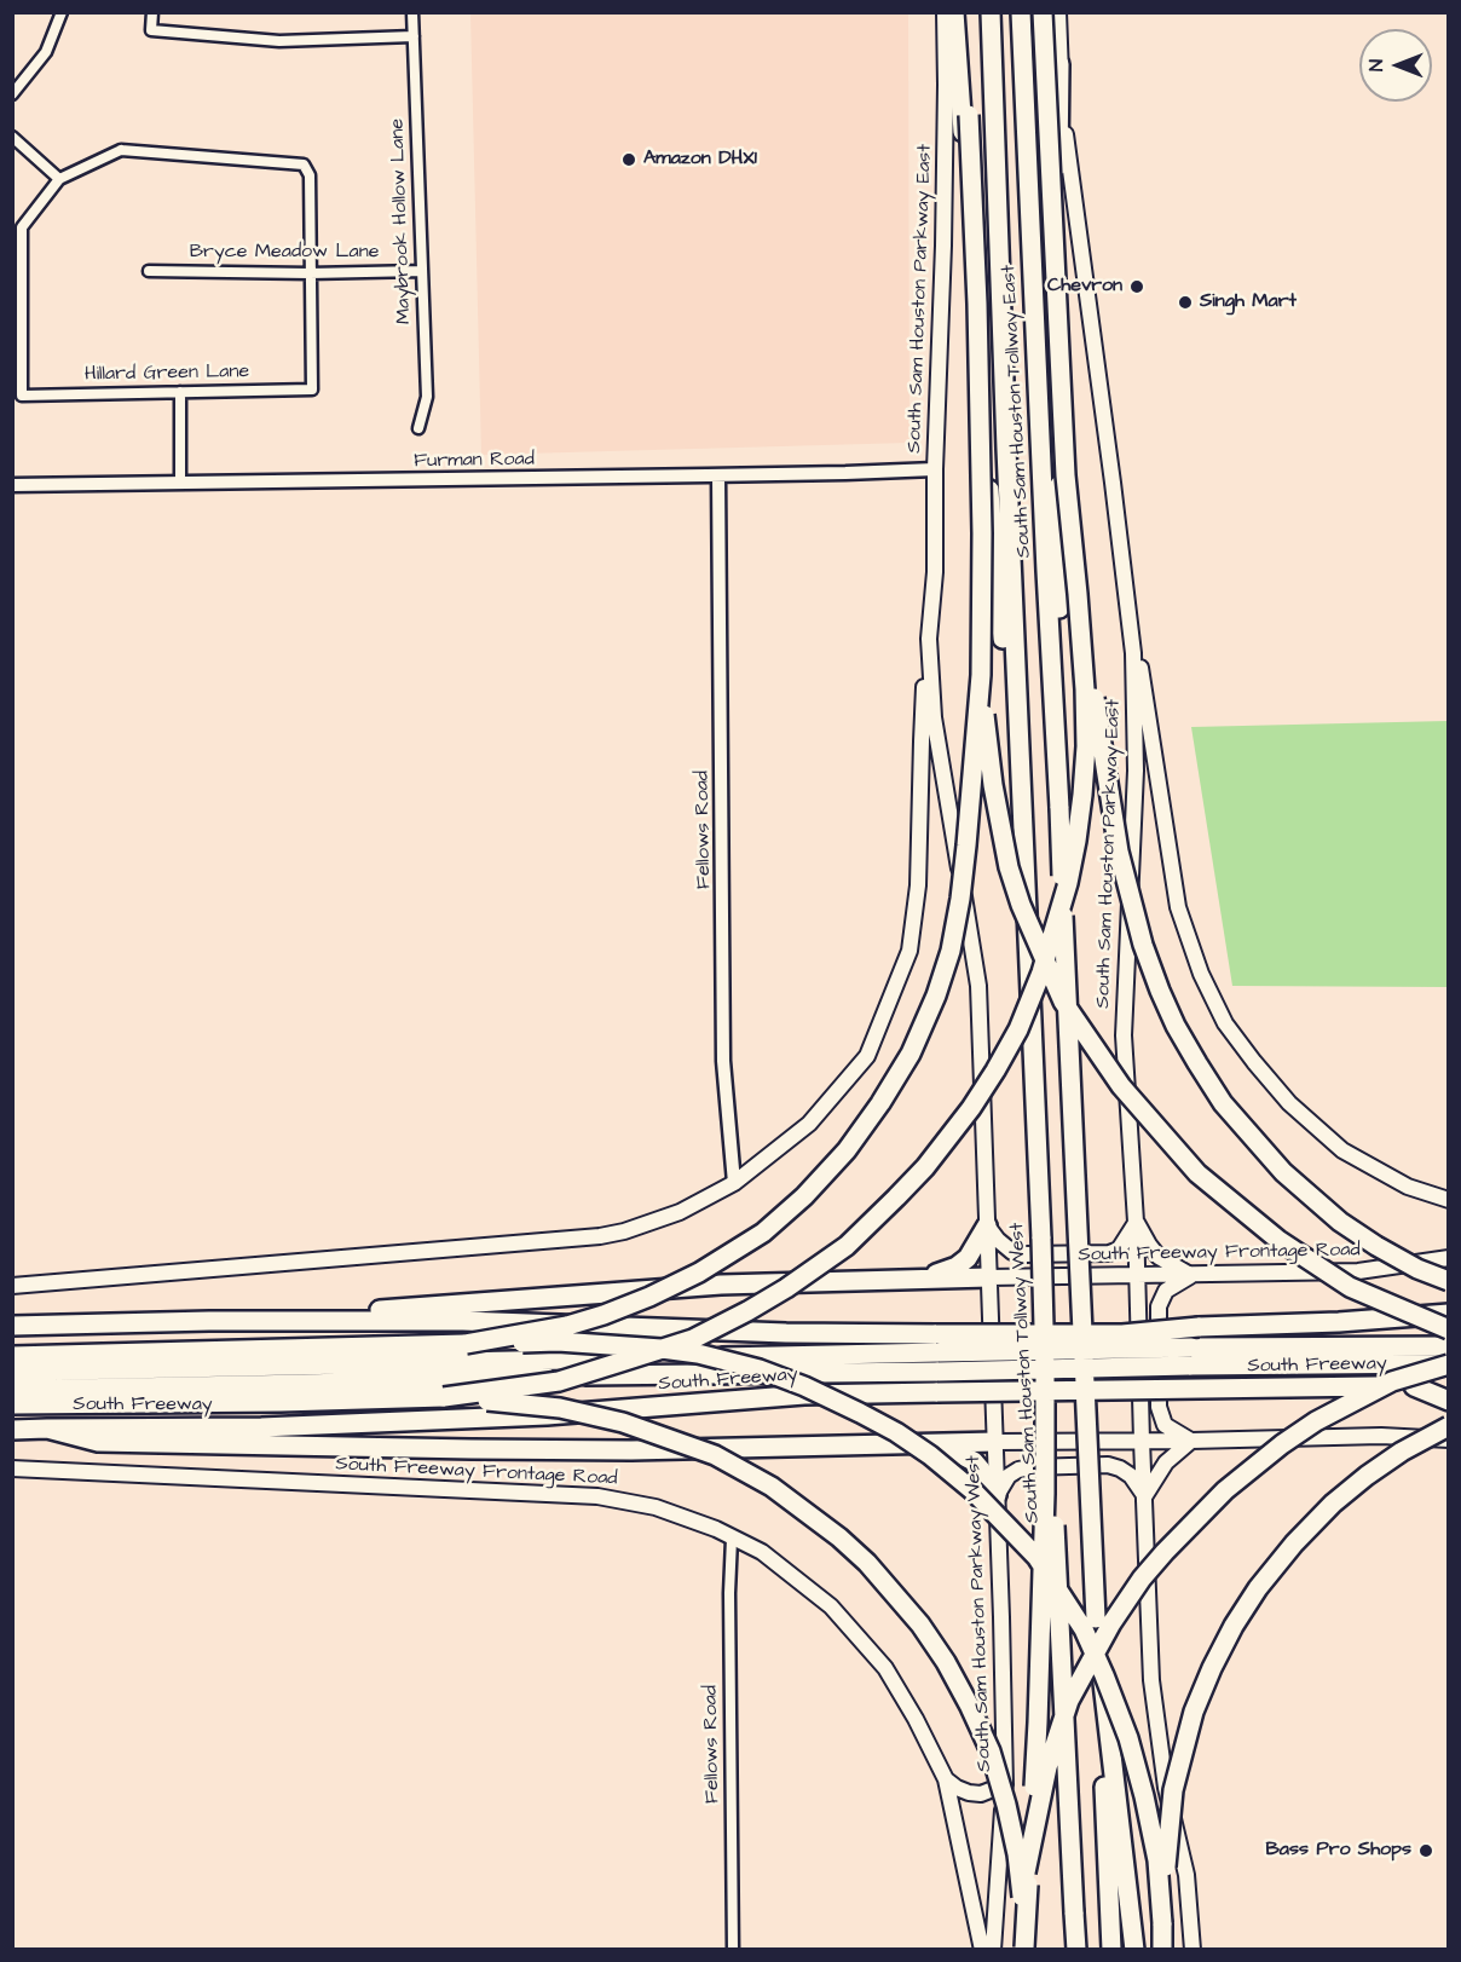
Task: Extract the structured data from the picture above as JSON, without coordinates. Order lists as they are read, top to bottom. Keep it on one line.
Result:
{"streets":{"highway":["South Sam Houston Tollway East","South Freeway","South Sam Houston Tollway West"],"main road":["South Sam Houston Parkway East","South Freeway Frontage Road","South Sam Houston Parkway West"],"street":["Maybrook Hollow Lane","Bryce Meadow Lane","Hillard Green Lane","Furman Road","Fellows Road"]},"crossings":[["Maybrook Hollow Lane","Bryce Meadow Lane"],["Bryce Meadow Lane","Hillard Green Lane"],["South Sam Houston Parkway East","Furman Road"],["South Sam Houston Parkway East","South Freeway Frontage Road"],["South Sam Houston Parkway East","South Sam Houston Parkway West"],["South Sam Houston Tollway East","South Sam Houston Tollway West"],["Furman Road","Fellows Road"],["Fellows Road","South Freeway Frontage Road"],["South Freeway Frontage Road","South Sam Houston Parkway West"]],"places":["Amazon DHX1","Chevron","Singh Mart","Bass Pro Shops"],"north":"left"}
